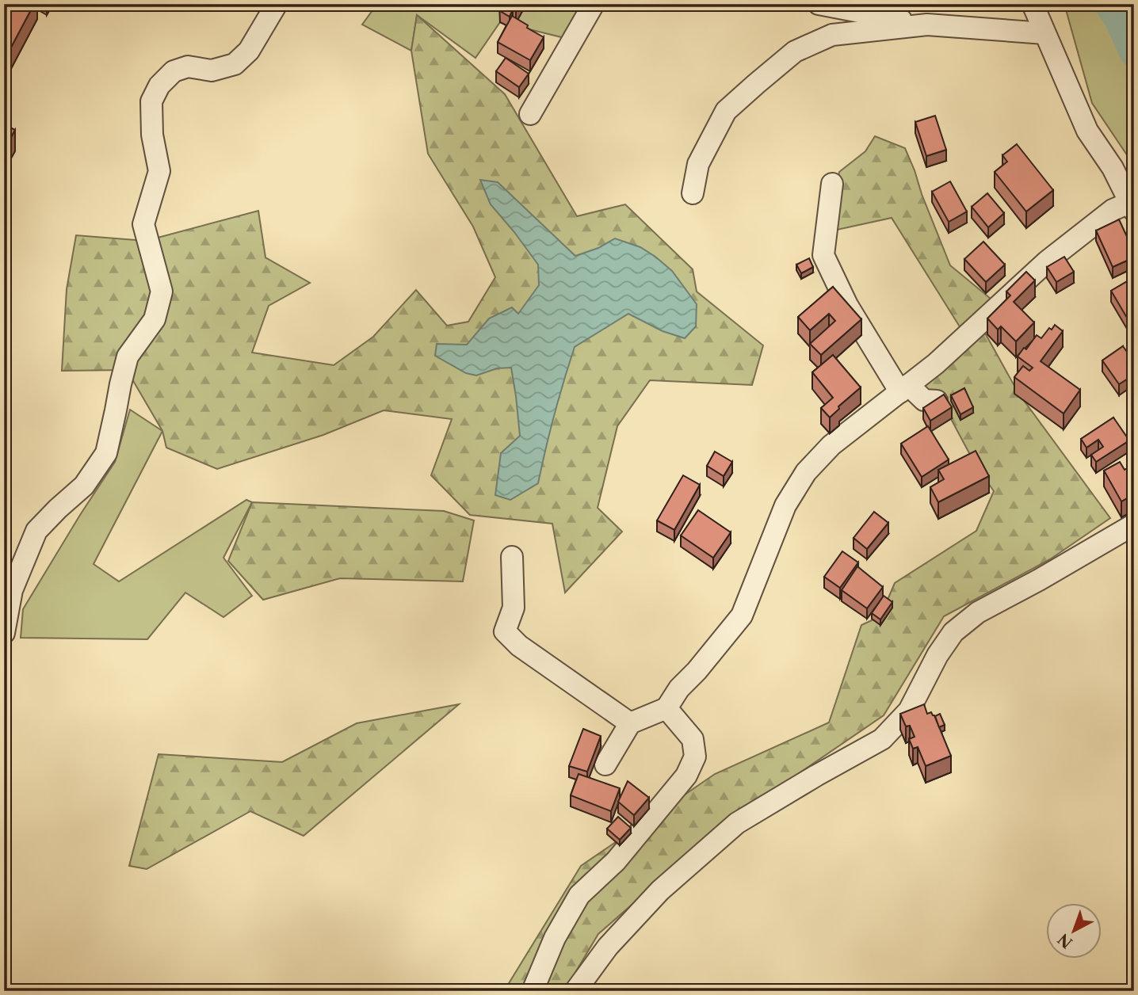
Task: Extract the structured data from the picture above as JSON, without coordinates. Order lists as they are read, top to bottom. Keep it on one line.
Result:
{"north":"bottom left"}
